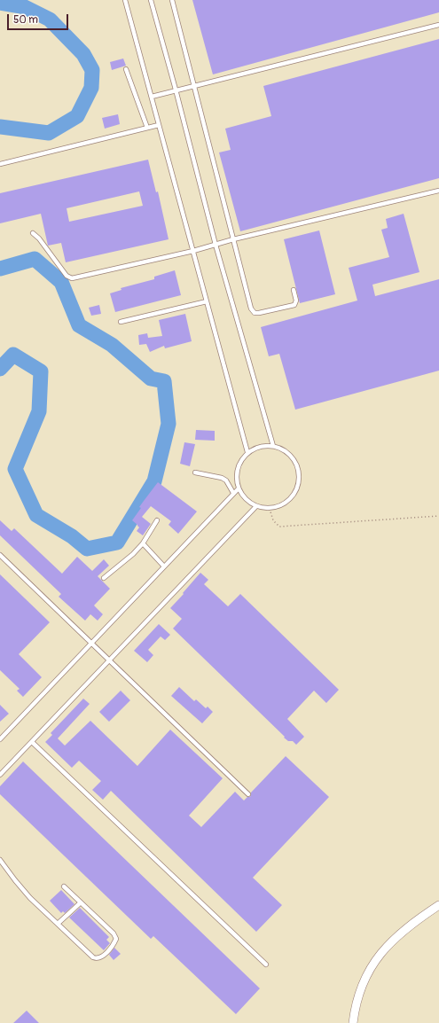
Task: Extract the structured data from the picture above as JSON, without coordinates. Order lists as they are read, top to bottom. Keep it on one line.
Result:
{"scale_bar":"50 m"}
